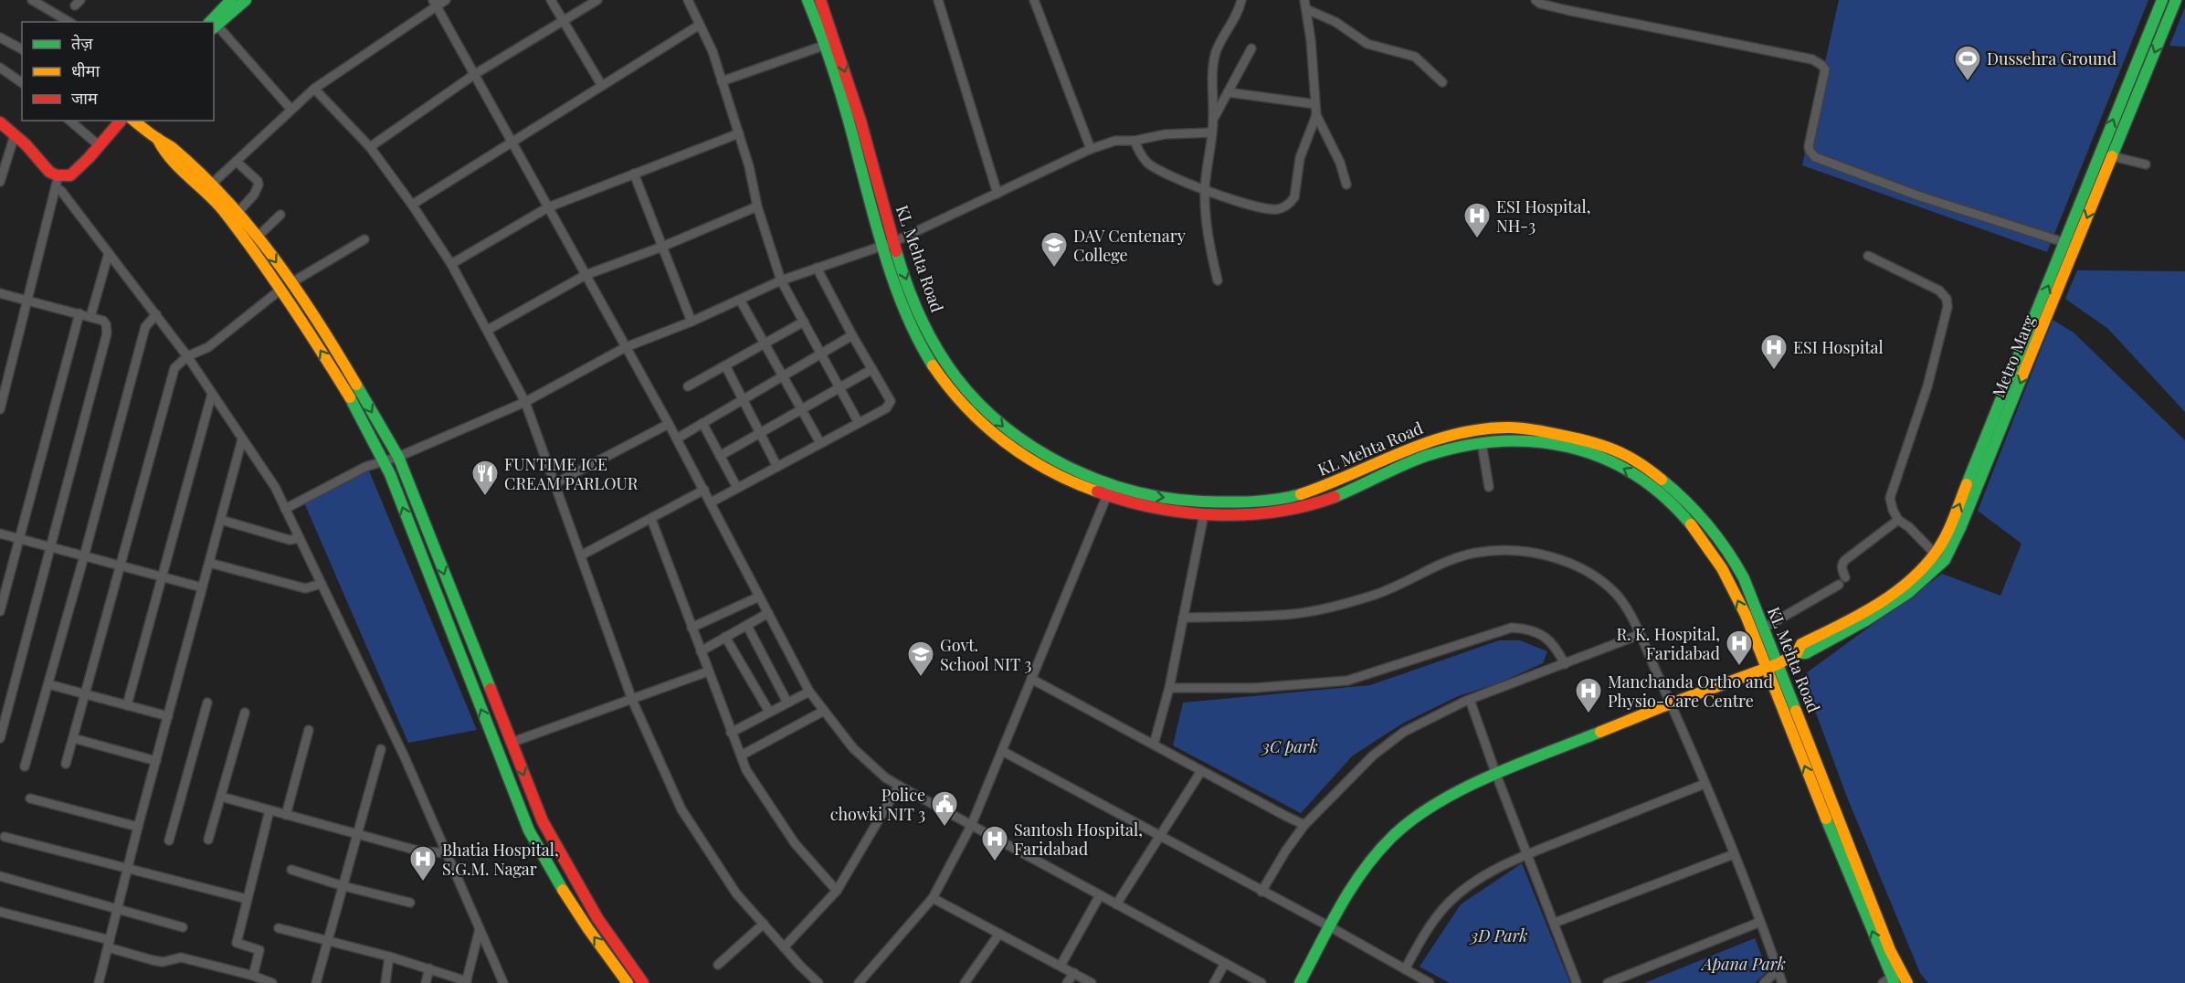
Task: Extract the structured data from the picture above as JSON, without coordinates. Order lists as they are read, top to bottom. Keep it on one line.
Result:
{"streets":{"street":["KL Mehta Road","Metro Marg"]},"crossings":[["KL Mehta Road","Metro Marg"]],"parks":["3C park","3D Park","Apana Park"],"places":{"sports":["Dussehra Ground"],"hospital":["ESI Hospital, NH-3","ESI Hospital","R. K. Hospital, Faridabad","Manchanda Ortho and Physio-Care Centre","Santosh Hospital, Faridabad","Bhatia Hospital, S.G.M. Nagar"],"school or university":["DAV Centenary College","Govt. School NIT 3"],"restaurant":["FUNTIME ICE CREAM PARLOUR"],"public building":["Police chowki NIT 3"]},"legend":["तेज़","धीमा","जाम"]}
